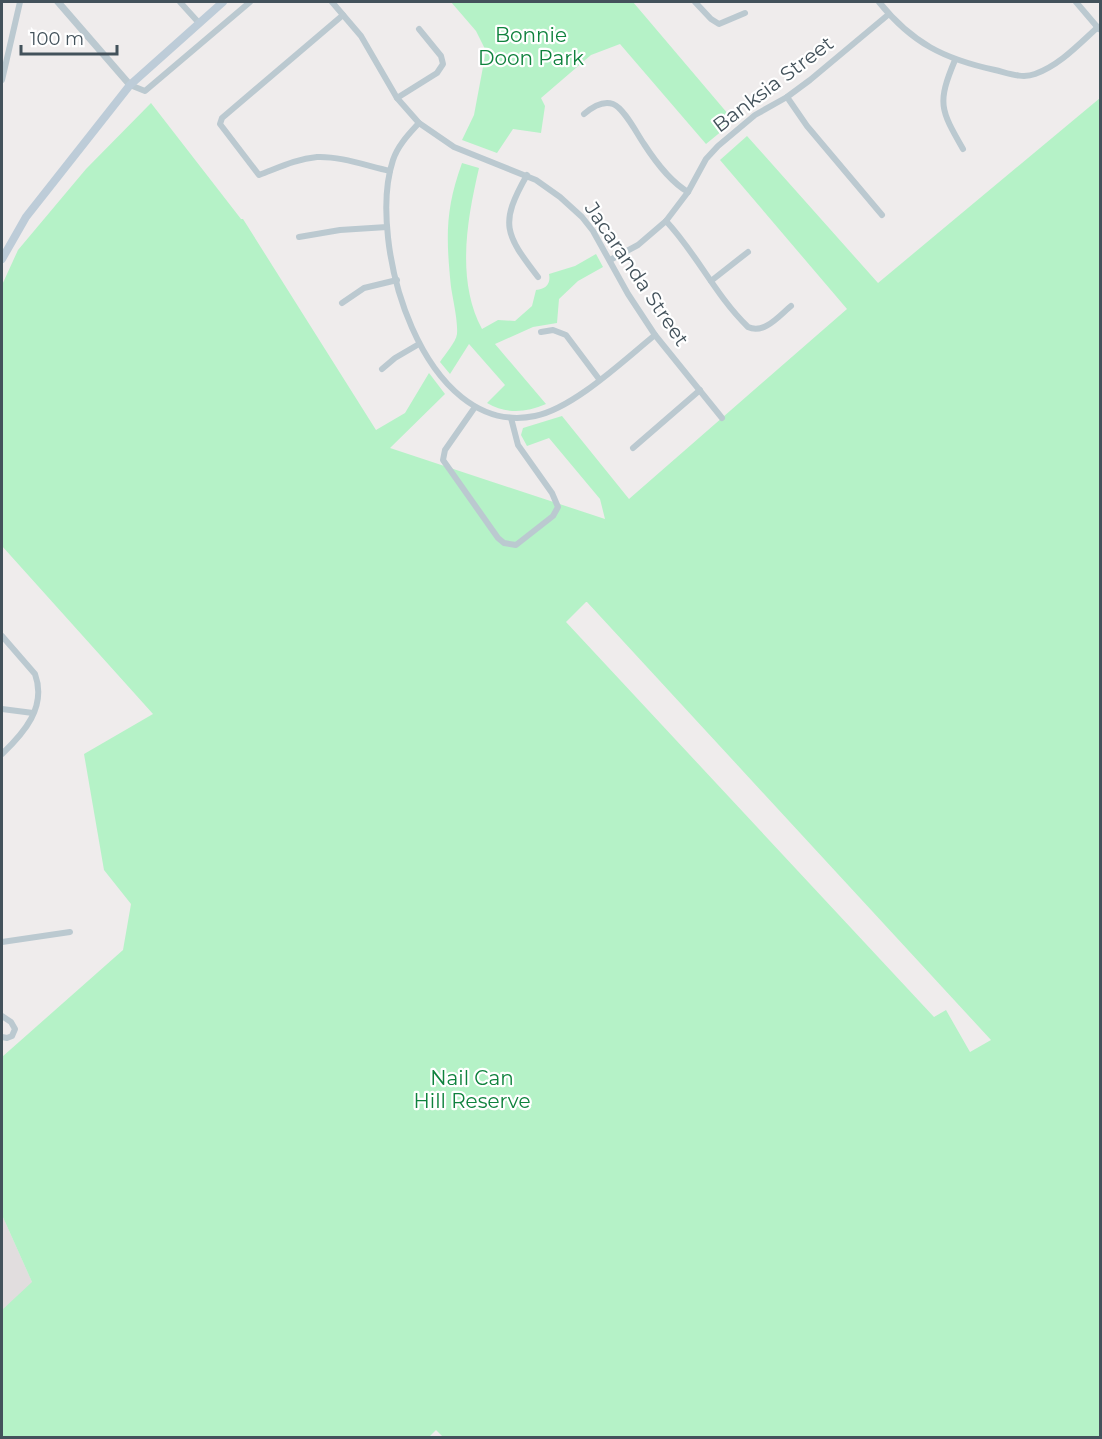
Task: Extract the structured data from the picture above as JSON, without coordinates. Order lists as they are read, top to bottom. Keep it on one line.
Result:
{"streets":{"street":["Banksia Street","Jacaranda Street"]},"crossings":[["Banksia Street","Jacaranda Street"]],"parks":["Bonnie Doon Park","Nail Can Hill Reserve"],"scale_bar":"100 m"}
